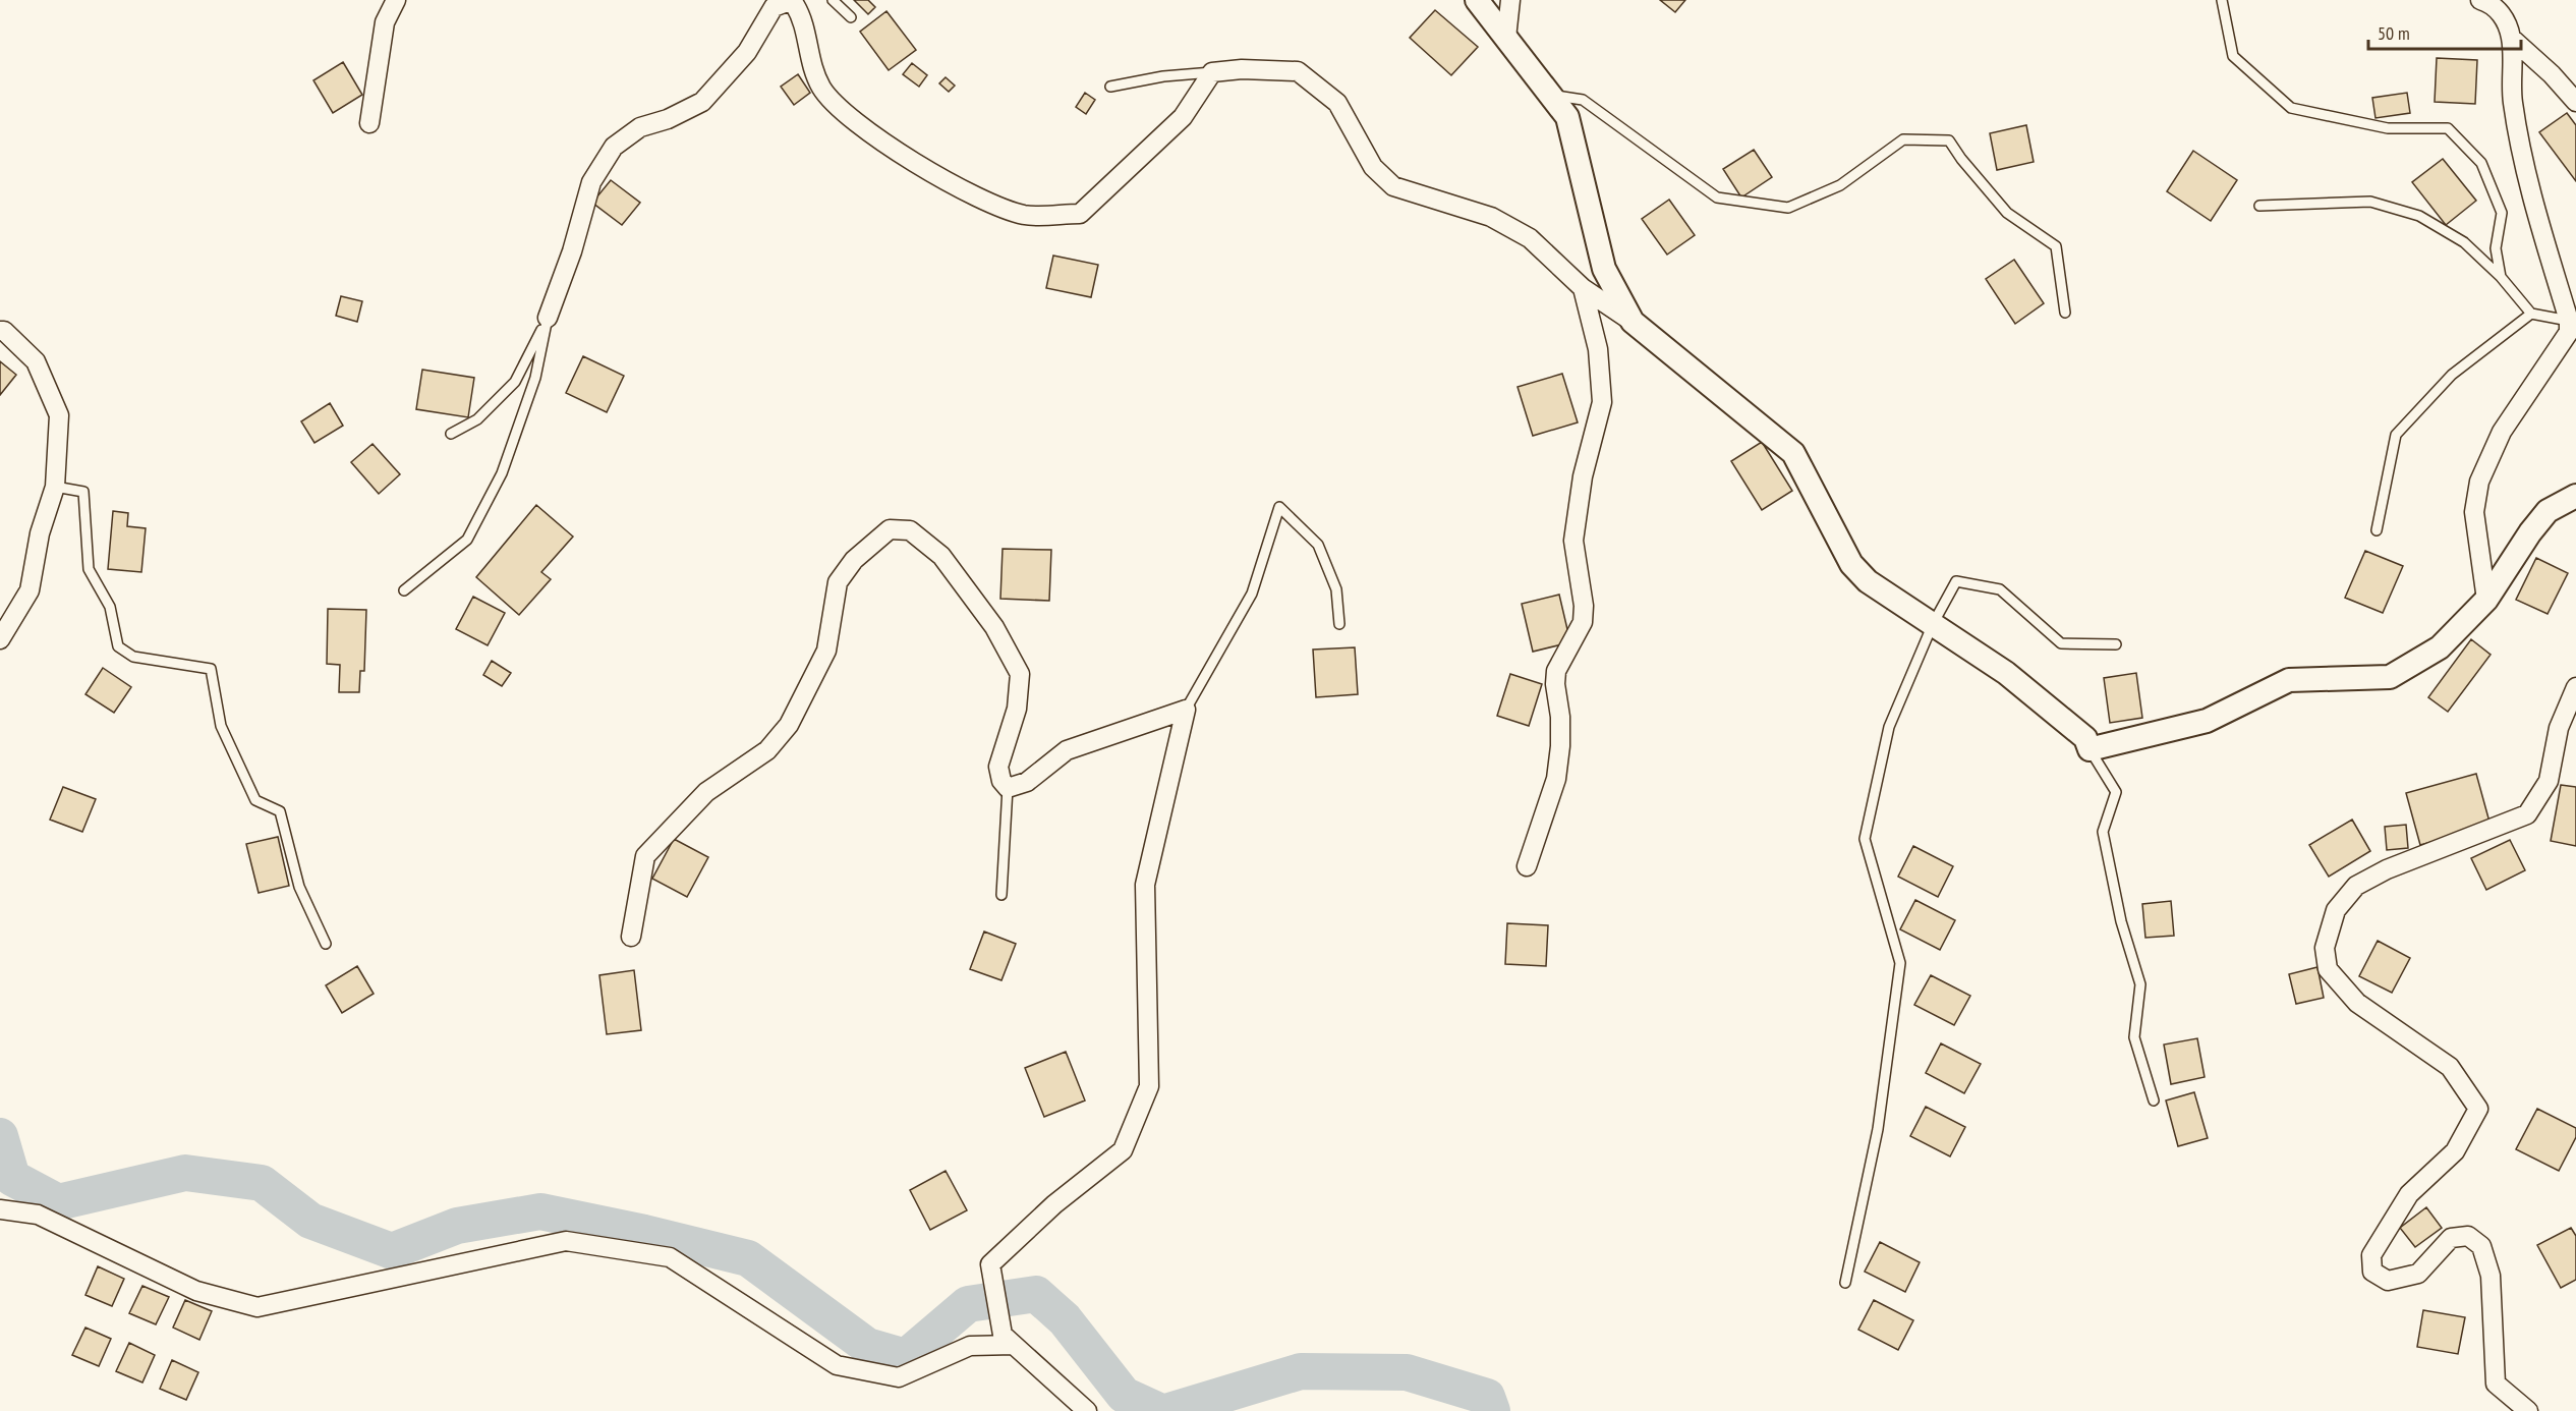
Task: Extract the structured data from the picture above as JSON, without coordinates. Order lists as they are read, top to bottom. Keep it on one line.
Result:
{"scale_bar":"50 m"}
